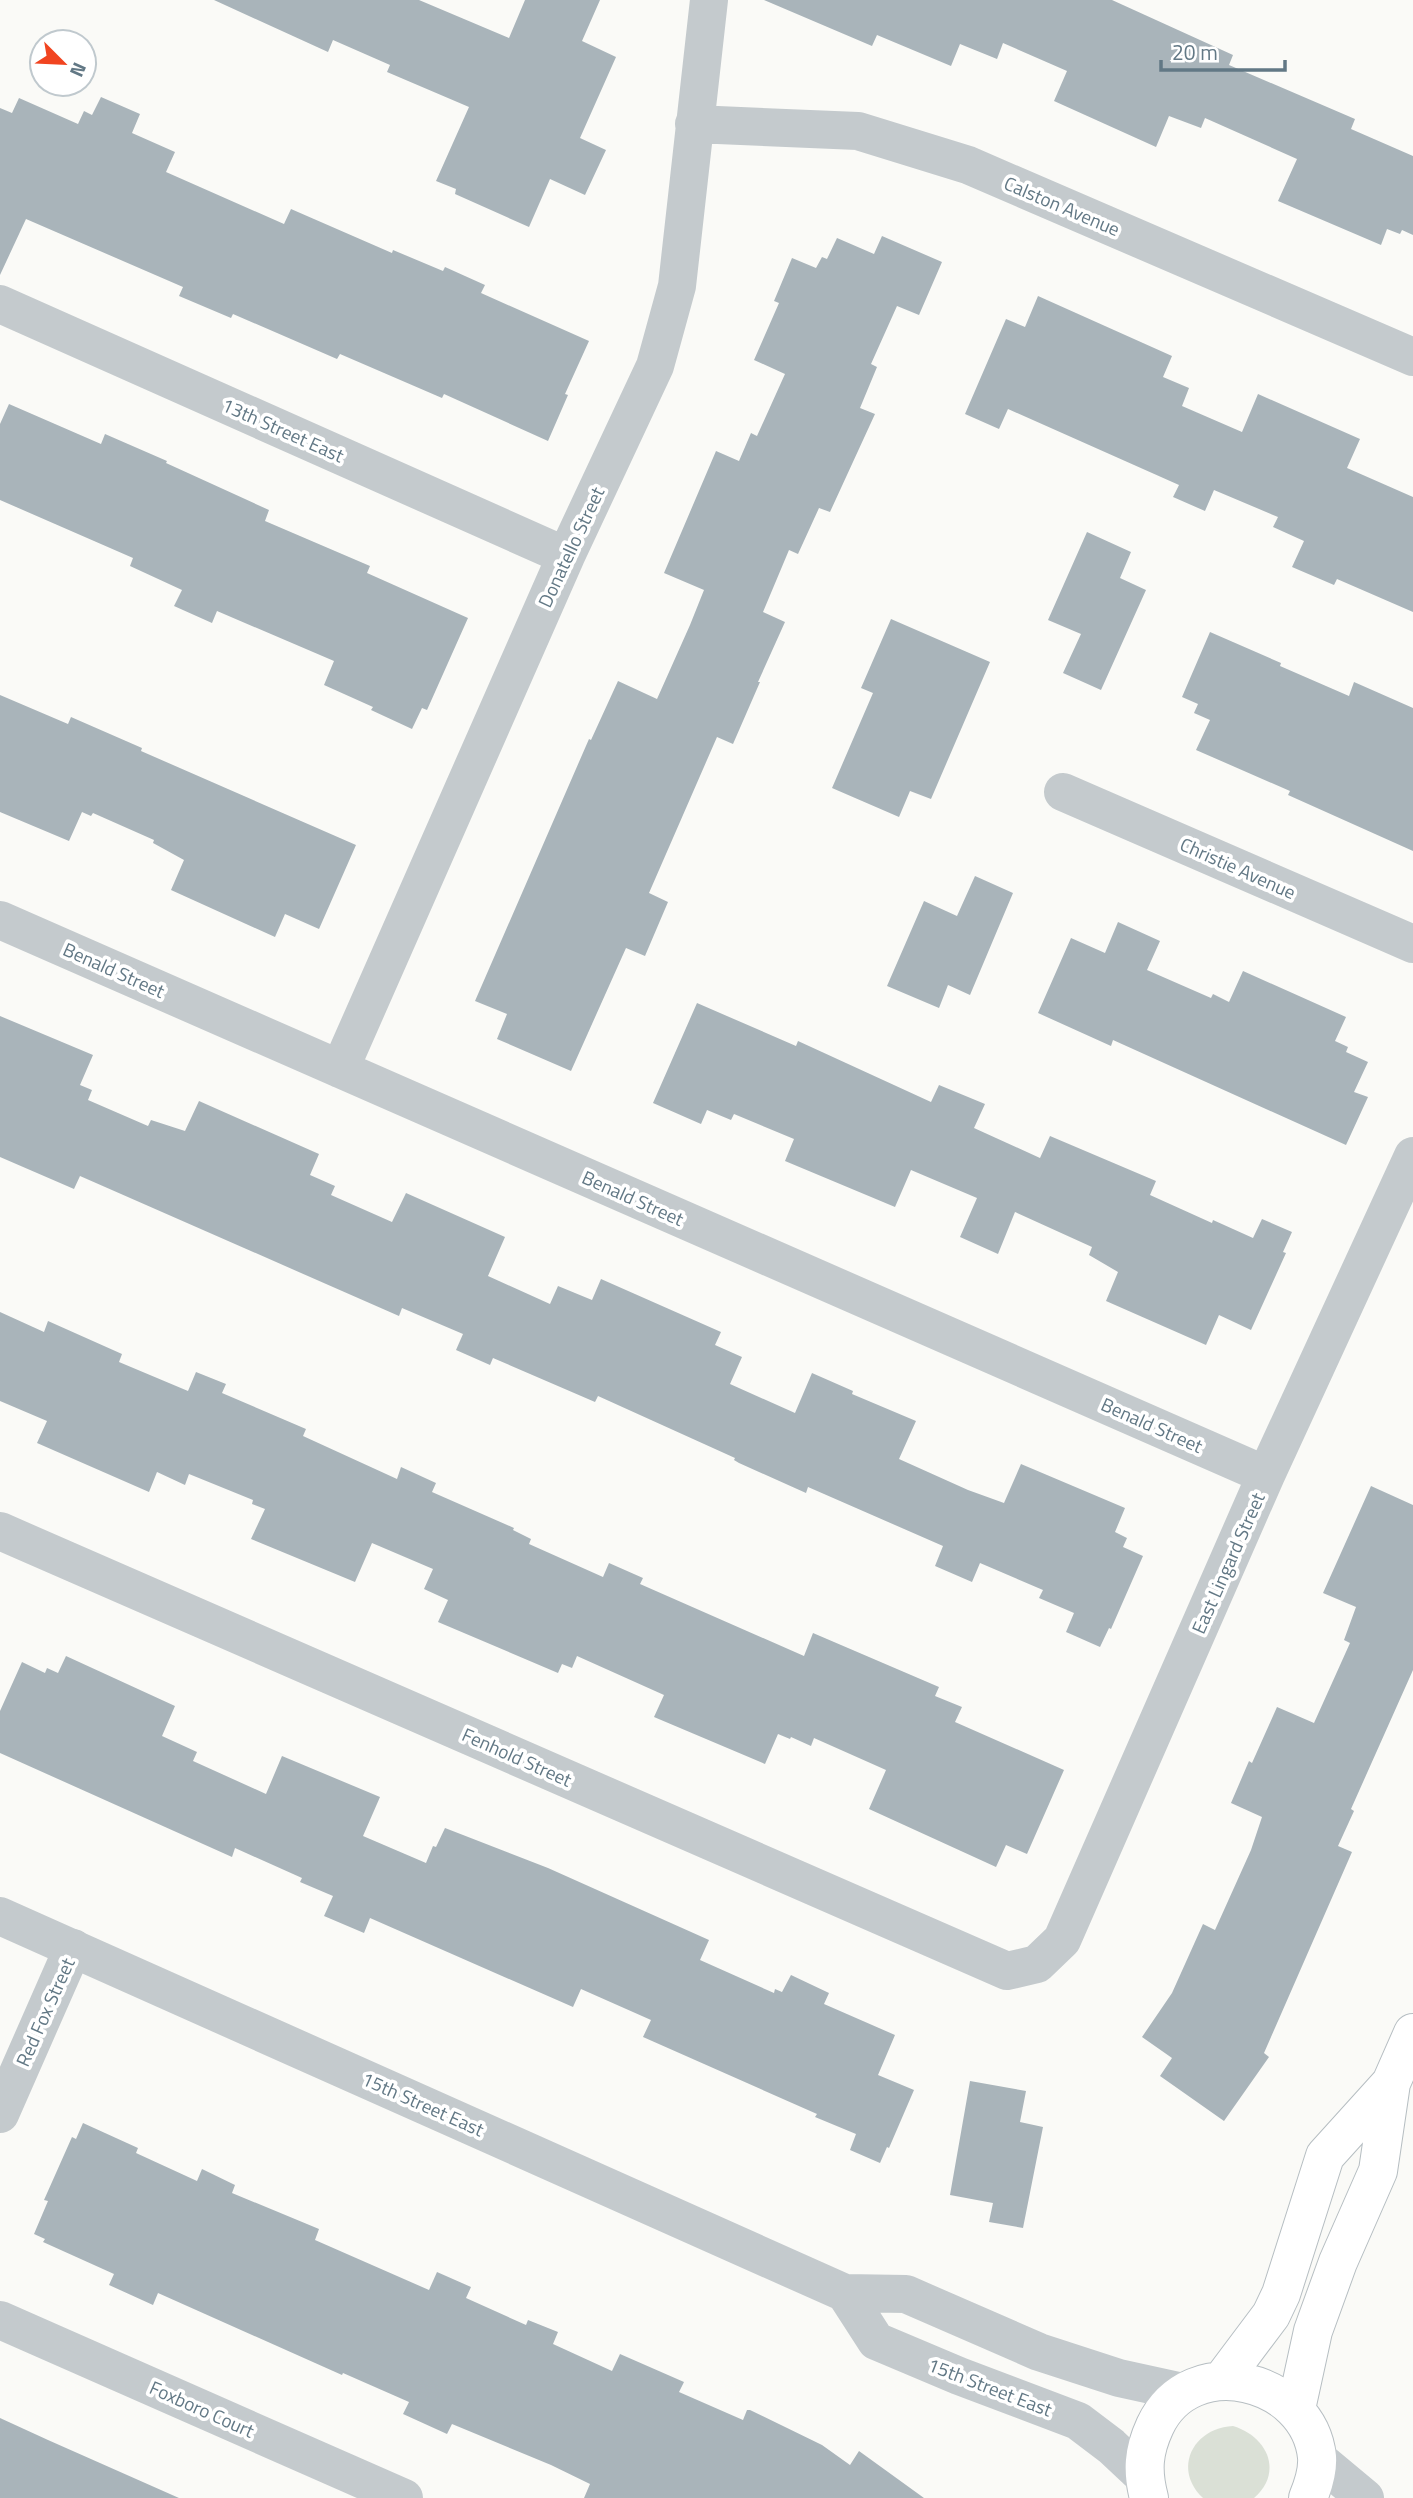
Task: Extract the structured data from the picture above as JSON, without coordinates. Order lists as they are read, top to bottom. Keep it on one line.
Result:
{"streets":{"street":["Calston Avenue","13th Street East","Donatello Street","Christie Avenue","Benald Street","East Lingard Street","Fenhold Street","Red Fox Street","15th Street East","Foxboro Court"]},"crossings":[["Calston Avenue","Donatello Street"],["13th Street East","Donatello Street"],["Donatello Street","Benald Street"],["Benald Street","East Lingard Street"],["East Lingard Street","Fenhold Street"],["Red Fox Street","15th Street East"]],"scale_bar":"20 m","north":"bottom right"}
